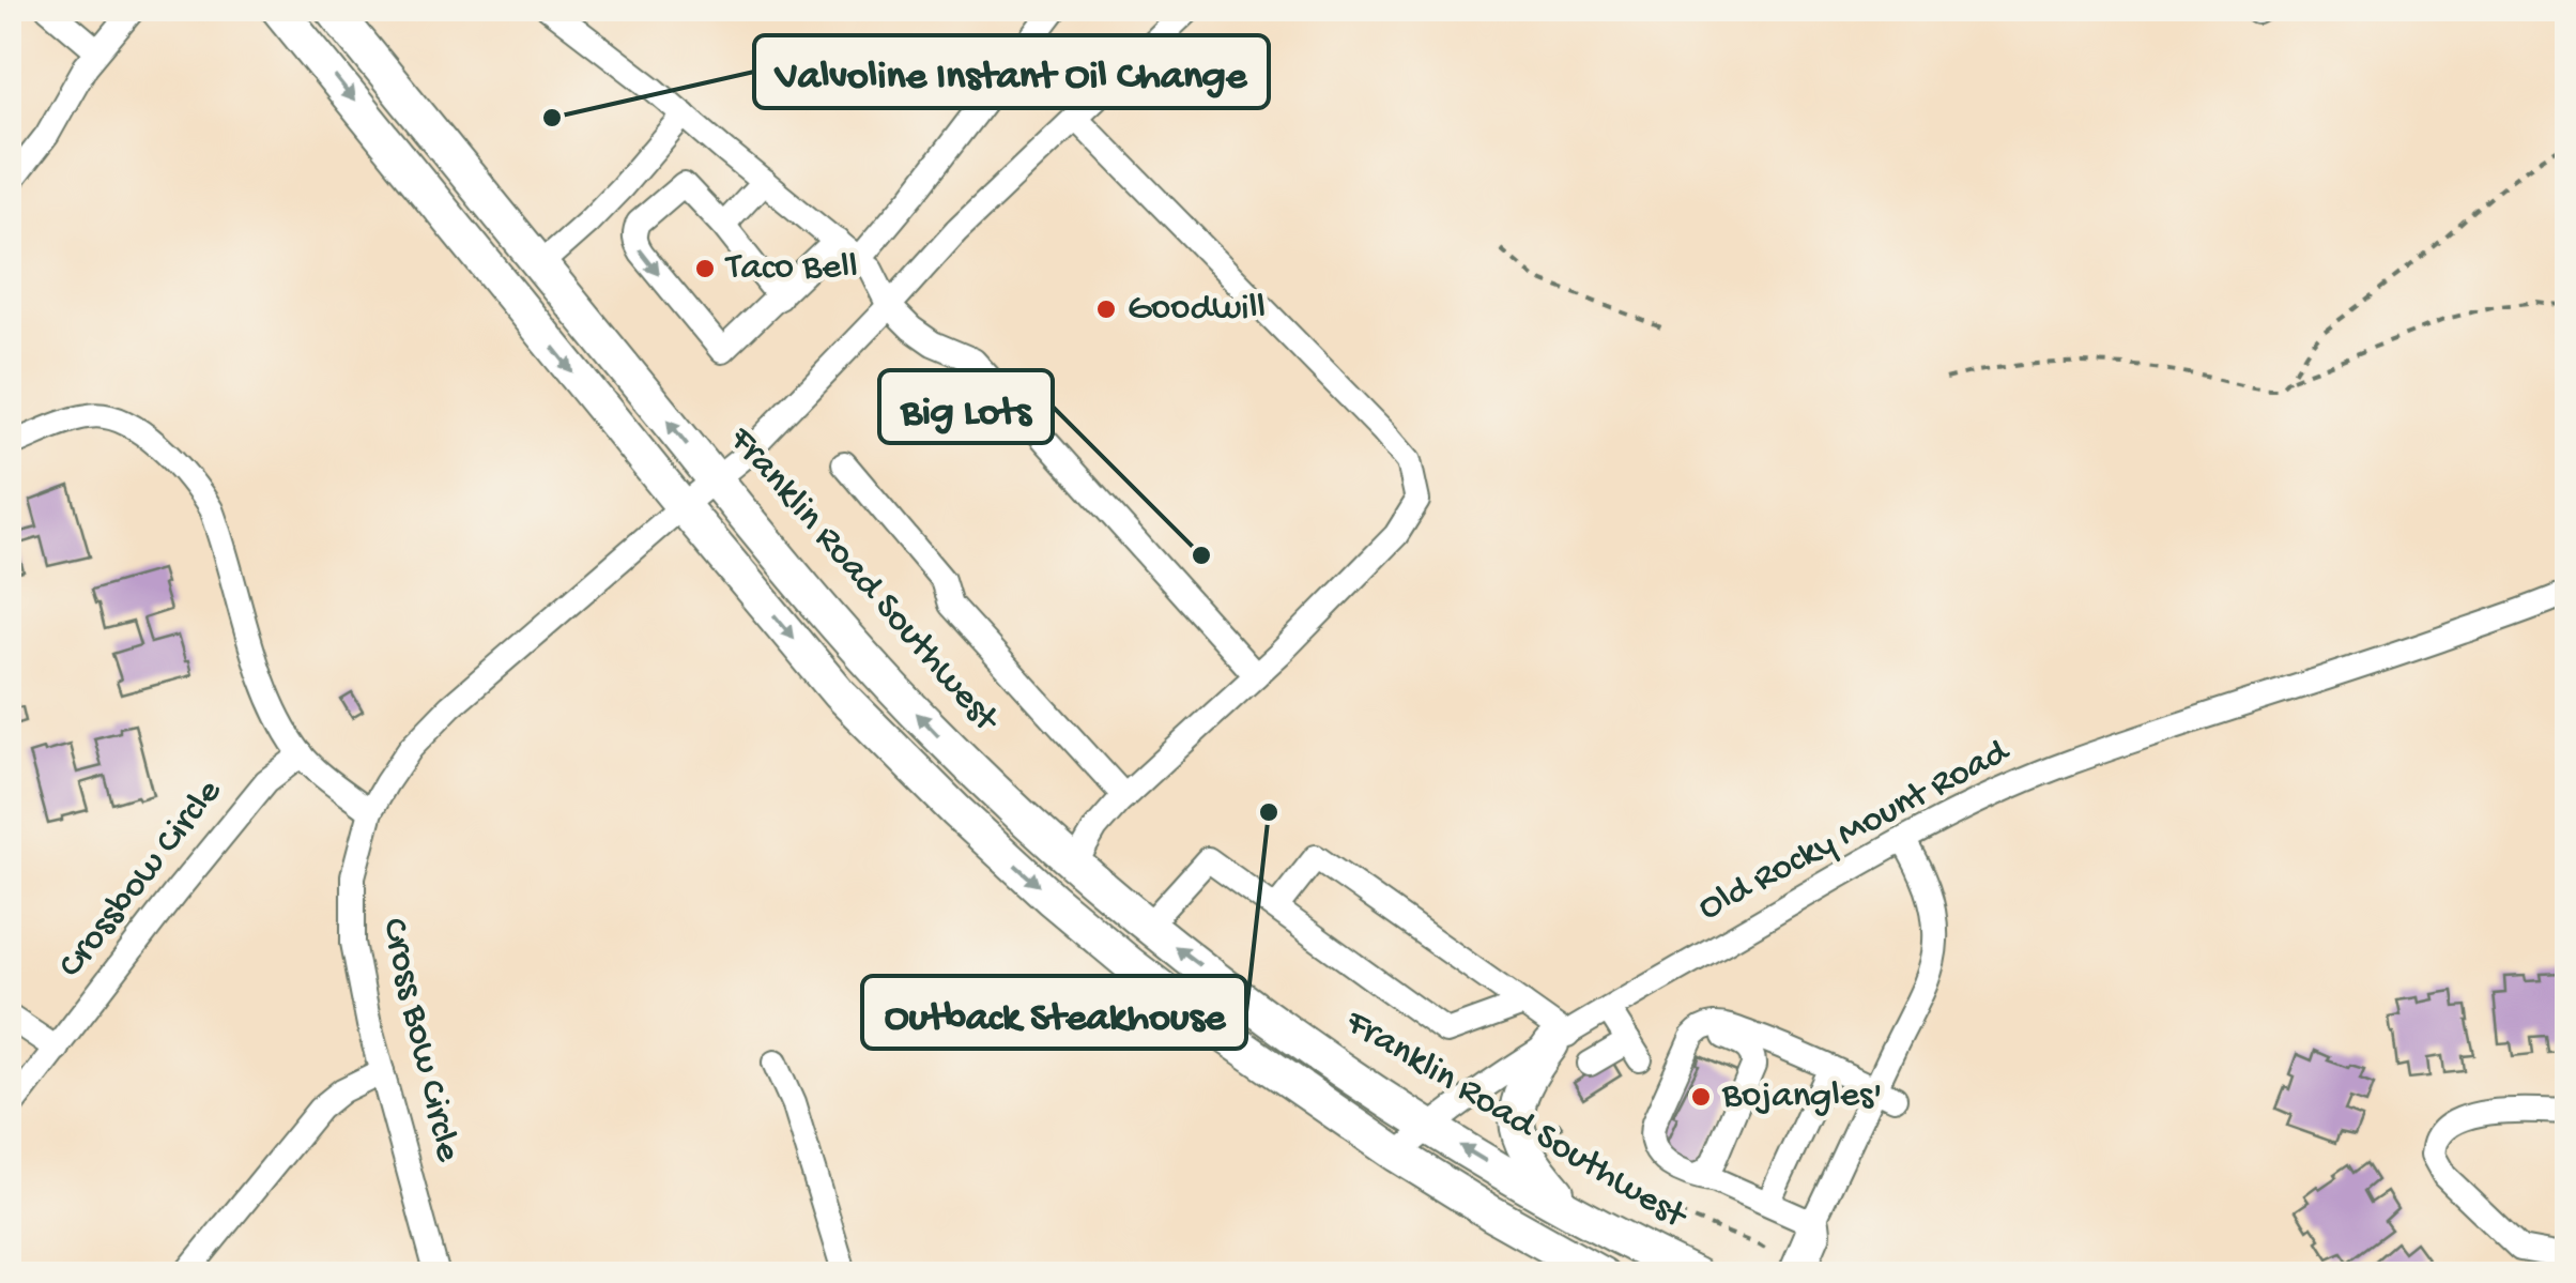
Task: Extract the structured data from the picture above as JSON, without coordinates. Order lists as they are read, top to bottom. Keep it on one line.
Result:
{"streets":{"highway":["Franklin Road Southwest"],"street":["Old Rocky Mount Road","Crossbow Circle","Cross Bow Circle"]},"crossings":[["Franklin Road Southwest","Old Rocky Mount Road"],["Franklin Road Southwest","Cross Bow Circle"]],"places":["Valvoline Instant Oil Change","Taco Bell","Goodwill","Big Lots","Outback Steakhouse","Bojangles'"]}
